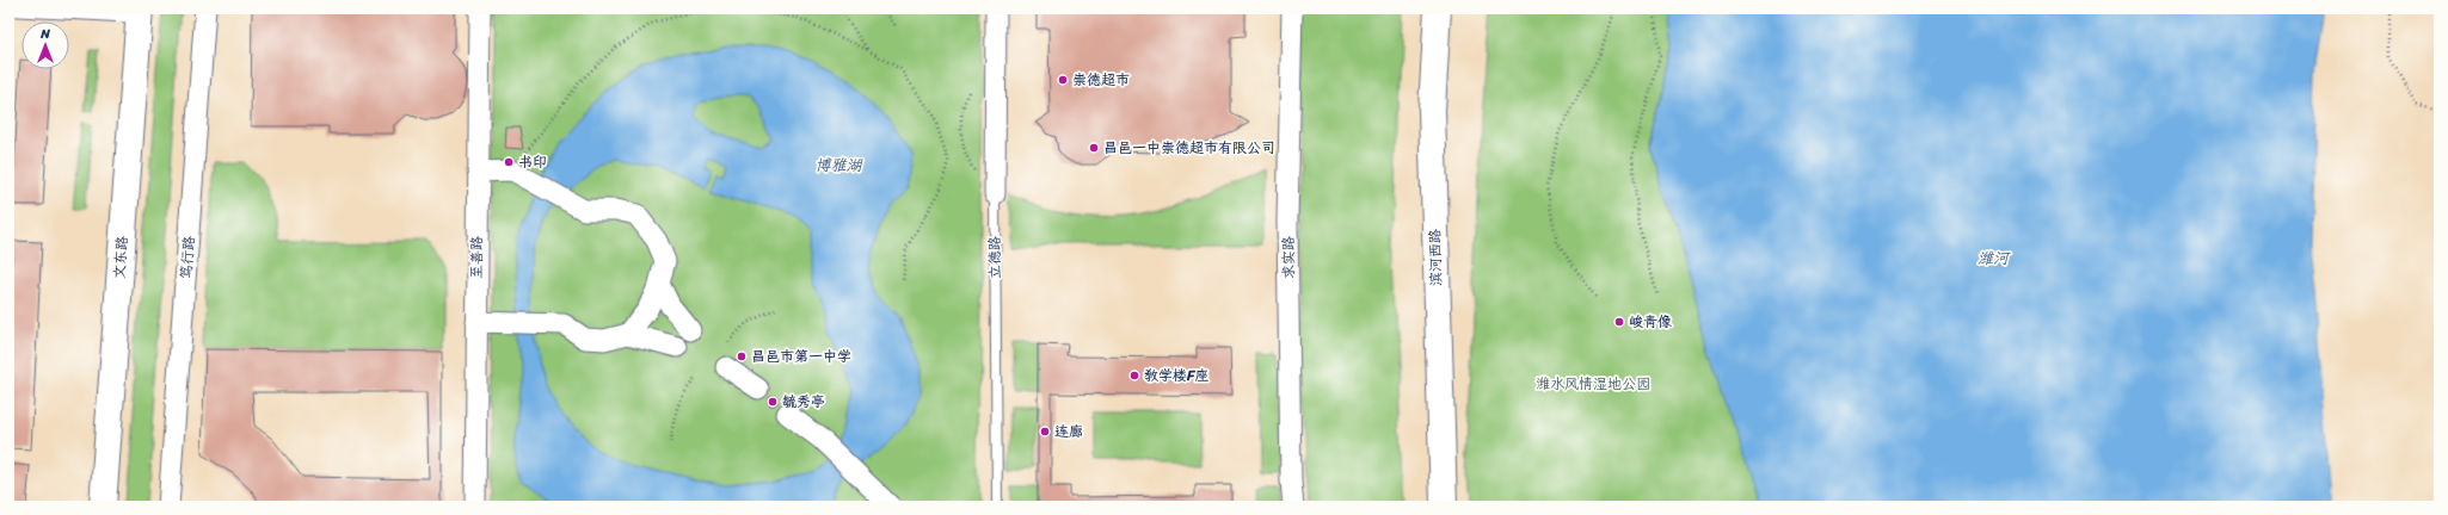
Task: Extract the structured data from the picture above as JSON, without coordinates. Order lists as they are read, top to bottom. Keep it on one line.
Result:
{"streets":{"street":["文东路","笃行路","至善路","立德路","求实路","滨河西路"]},"water":["博雅湖","潍河"],"parks":["潍水风情湿地公园"],"places":["崇德超市","昌邑一中崇德超市有限公司","书印","峻青像","昌邑市第一中学","教学楼F座","毓秀亭","连廊"],"north":"top"}
